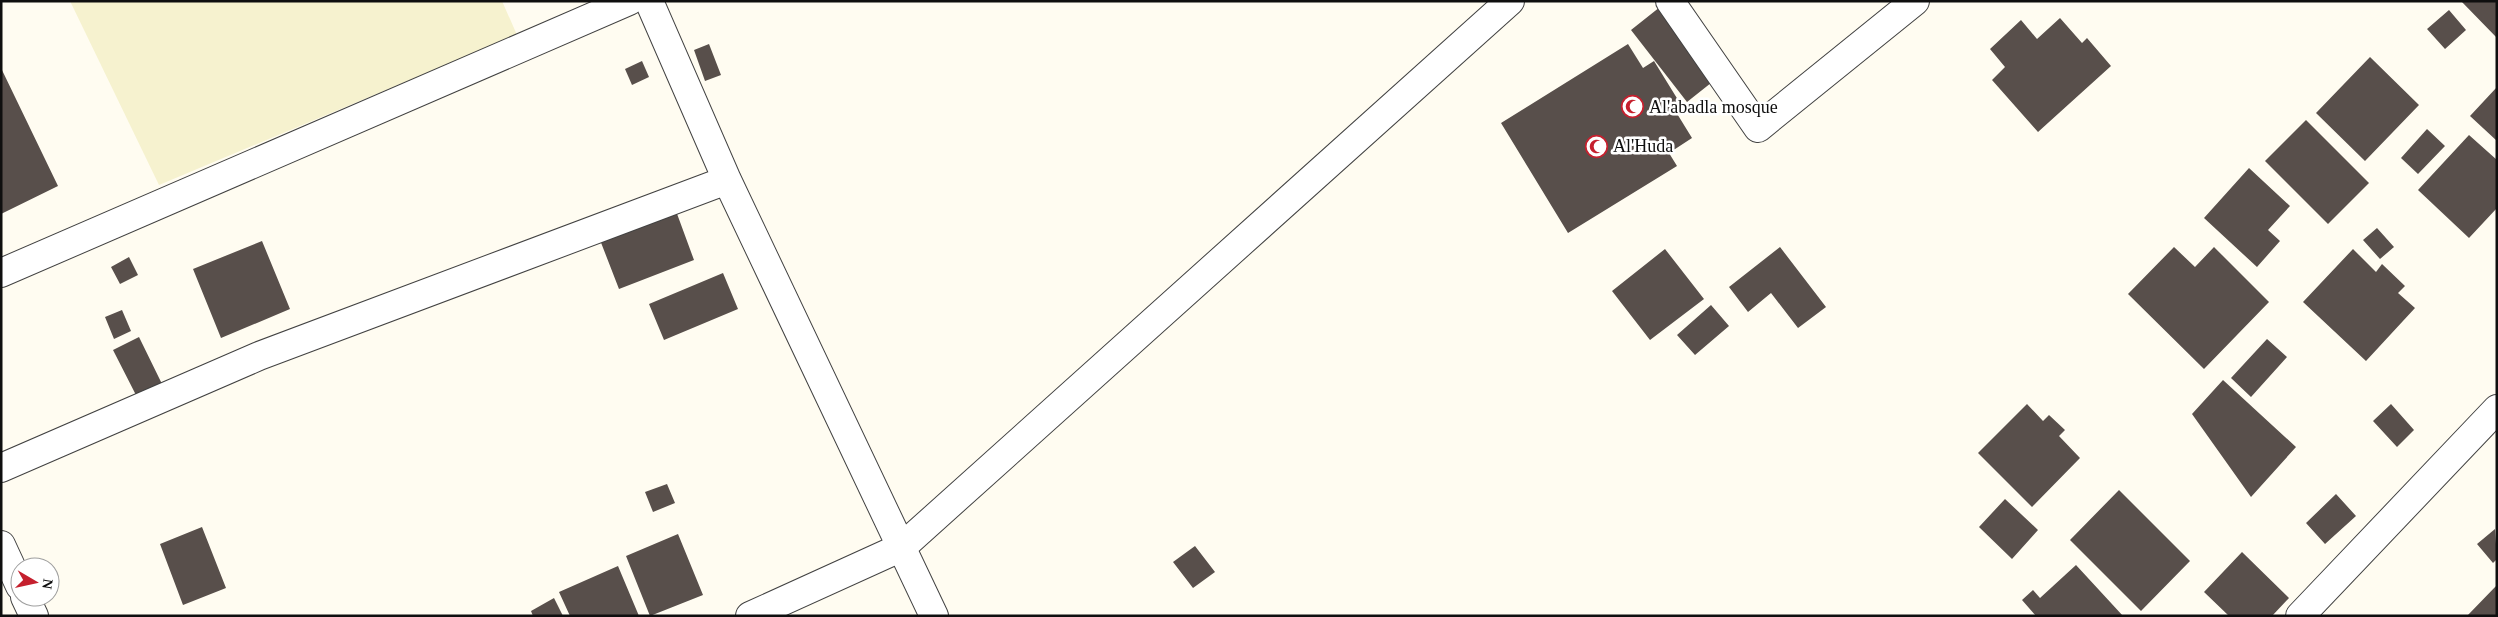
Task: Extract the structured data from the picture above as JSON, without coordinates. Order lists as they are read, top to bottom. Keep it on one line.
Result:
{"places":{"mosque":["Al'abadla mosque","Al'Huda"]},"north":"right"}
